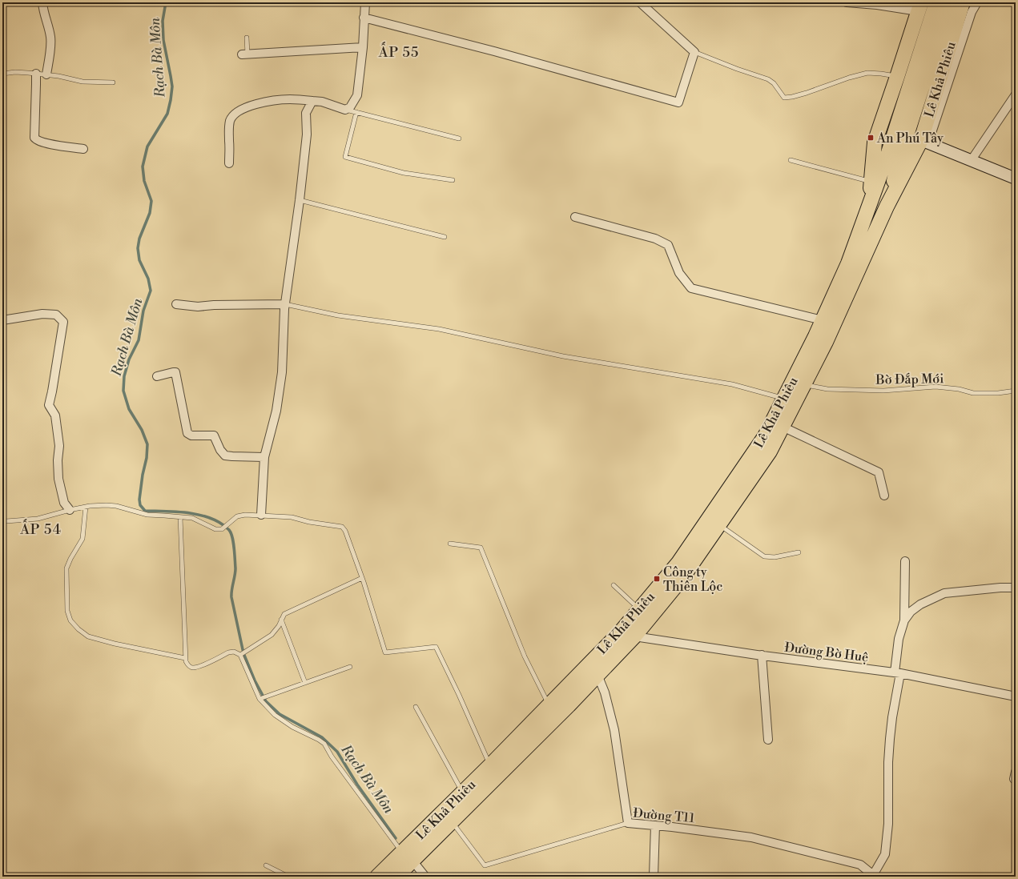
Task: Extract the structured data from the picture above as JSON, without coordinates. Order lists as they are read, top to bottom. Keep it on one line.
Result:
{"streets":{"highway":["Lê Khả Phiêu"],"street":["Đường Bờ Huệ","Đường T11"],"lane":["Bờ Đắp Mới"]},"crossings":[["Lê Khả Phiêu","Bờ Đắp Mới"],["Lê Khả Phiêu","Đường Bờ Huệ"],["Lê Khả Phiêu","Đường T11"]],"districts":["ẤP 55","ẤP 54"],"water":["Rạch Bà Môn"],"places":{"transit":["An Phú Tây","Công ty Thiên Lộc"]}}
